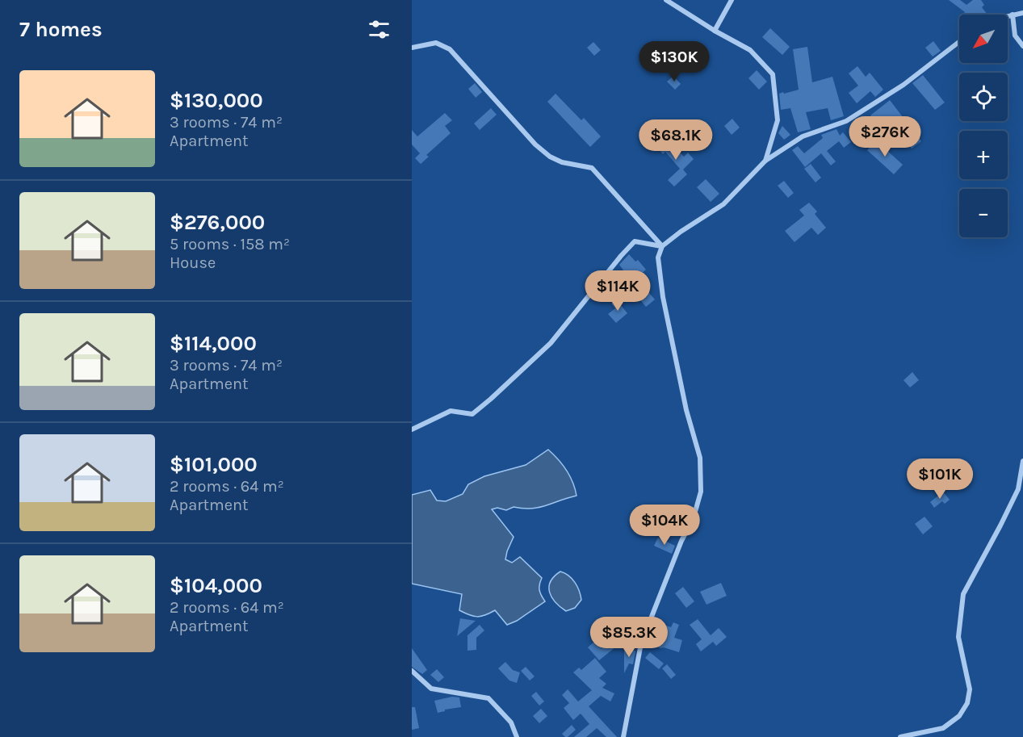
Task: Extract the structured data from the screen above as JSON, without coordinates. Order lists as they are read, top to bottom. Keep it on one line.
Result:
{"north":"bottom left","page":{"heading":"7 homes","map_buttons":["+","−"],"price":["$130K","$276K","$68.1K","$114K","$101K","$104K","$85.3K"],"list":[{"name":"$130,000","note":"3 rooms · 74 m² · Apartment"},{"name":"$276,000","note":"5 rooms · 158 m² · House"},{"name":"$114,000","note":"3 rooms · 74 m² · Apartment"},{"name":"$101,000","note":"2 rooms · 64 m² · Apartment"},{"name":"$104,000","note":"2 rooms · 64 m² · Apartment"}]}}
